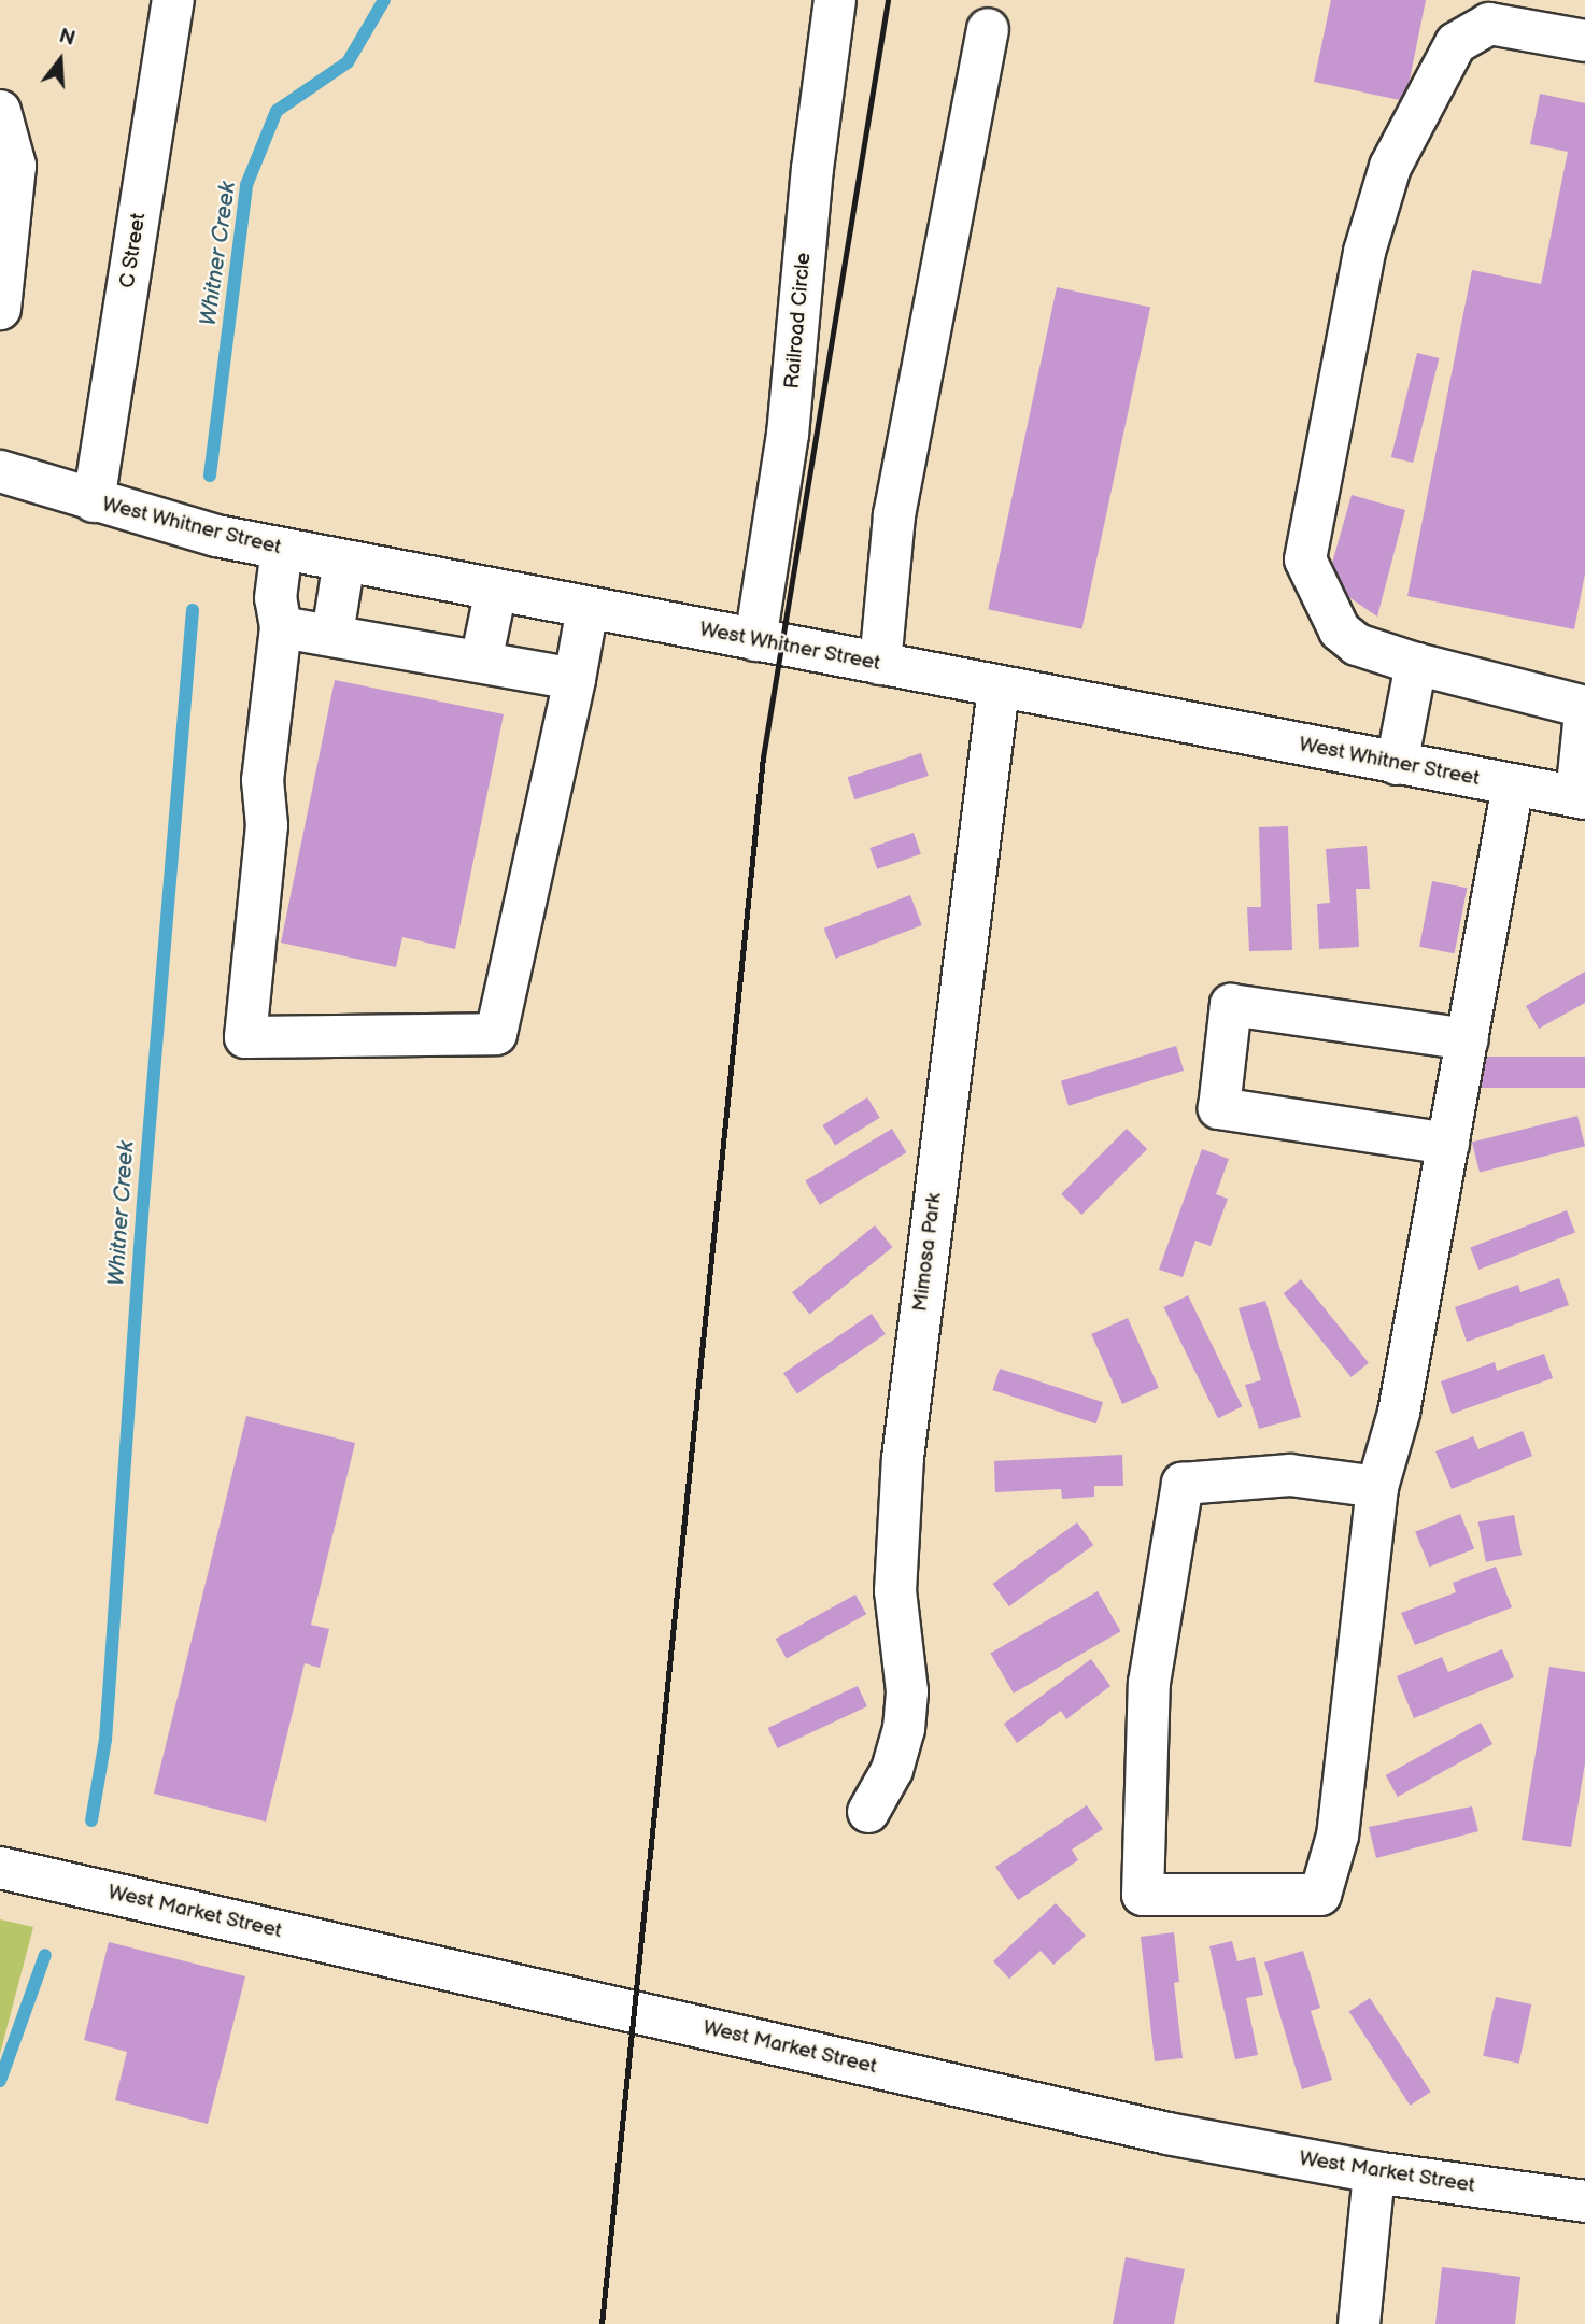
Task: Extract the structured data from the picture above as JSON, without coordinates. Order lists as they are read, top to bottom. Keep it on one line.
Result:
{"streets":{"street":["C Street","Railroad Circle","West Whitner Street","Mimosa Park","West Market Street"]},"crossings":[["C Street","West Whitner Street"],["Railroad Circle","West Whitner Street"],["West Whitner Street","Mimosa Park"]],"water":["Whitner Creek"],"north":"top"}
